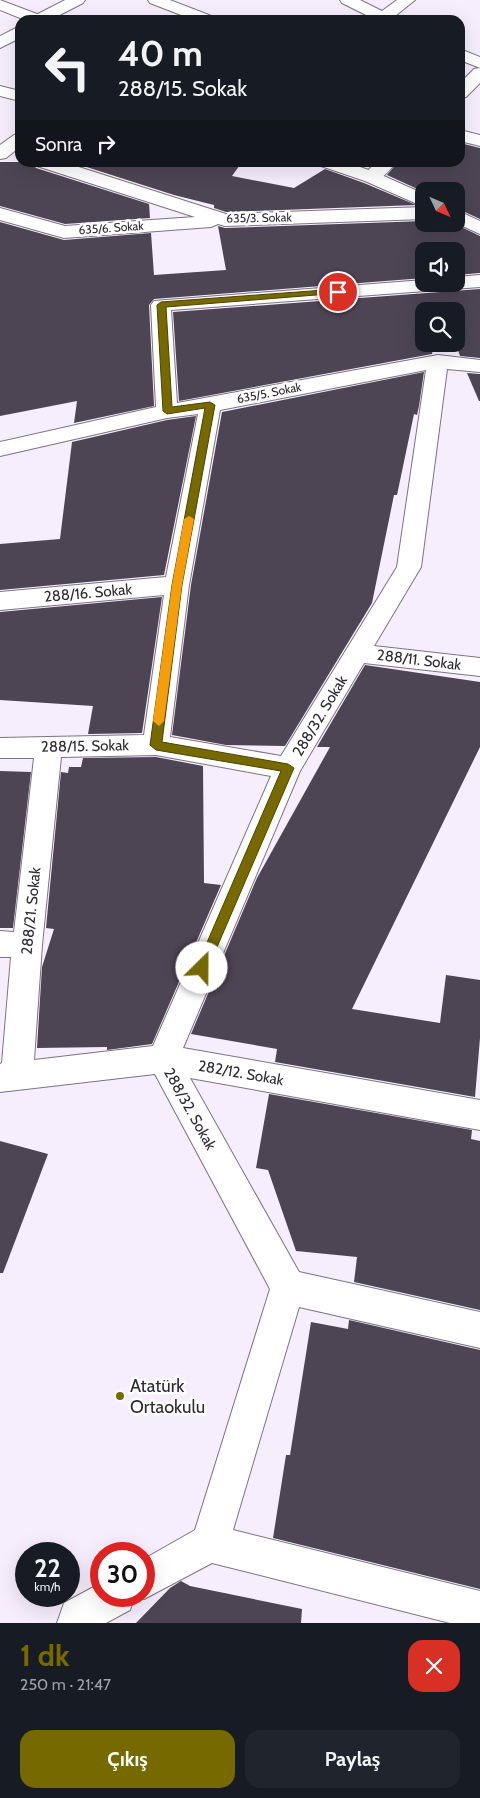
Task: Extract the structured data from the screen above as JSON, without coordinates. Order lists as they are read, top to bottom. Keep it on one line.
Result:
{"streets":{"street":["635/3. Sokak","635/6. Sokak","635/5. Sokak","288/16. Sokak","288/11. Sokak","288/32. Sokak","288/15. Sokak","288/21. Sokak","282/12. Sokak"]},"crossings":[["635/3. Sokak","635/6. Sokak"],["635/5. Sokak","288/32. Sokak"],["288/11. Sokak","288/32. Sokak"],["288/32. Sokak","288/15. Sokak"],["288/32. Sokak","282/12. Sokak"],["288/15. Sokak","288/21. Sokak"],["288/21. Sokak","282/12. Sokak"]],"places":["Atatürk Ortaokulu"],"north":"bottom right","page":{"turn":["40 m","288/15. Sokak"],"then":"Sonra","speed":"22 km/h","limit":"30","heading":["1 dk","250 m · 21:47"],"buttons":["Çıkış","Paylaş"]}}
